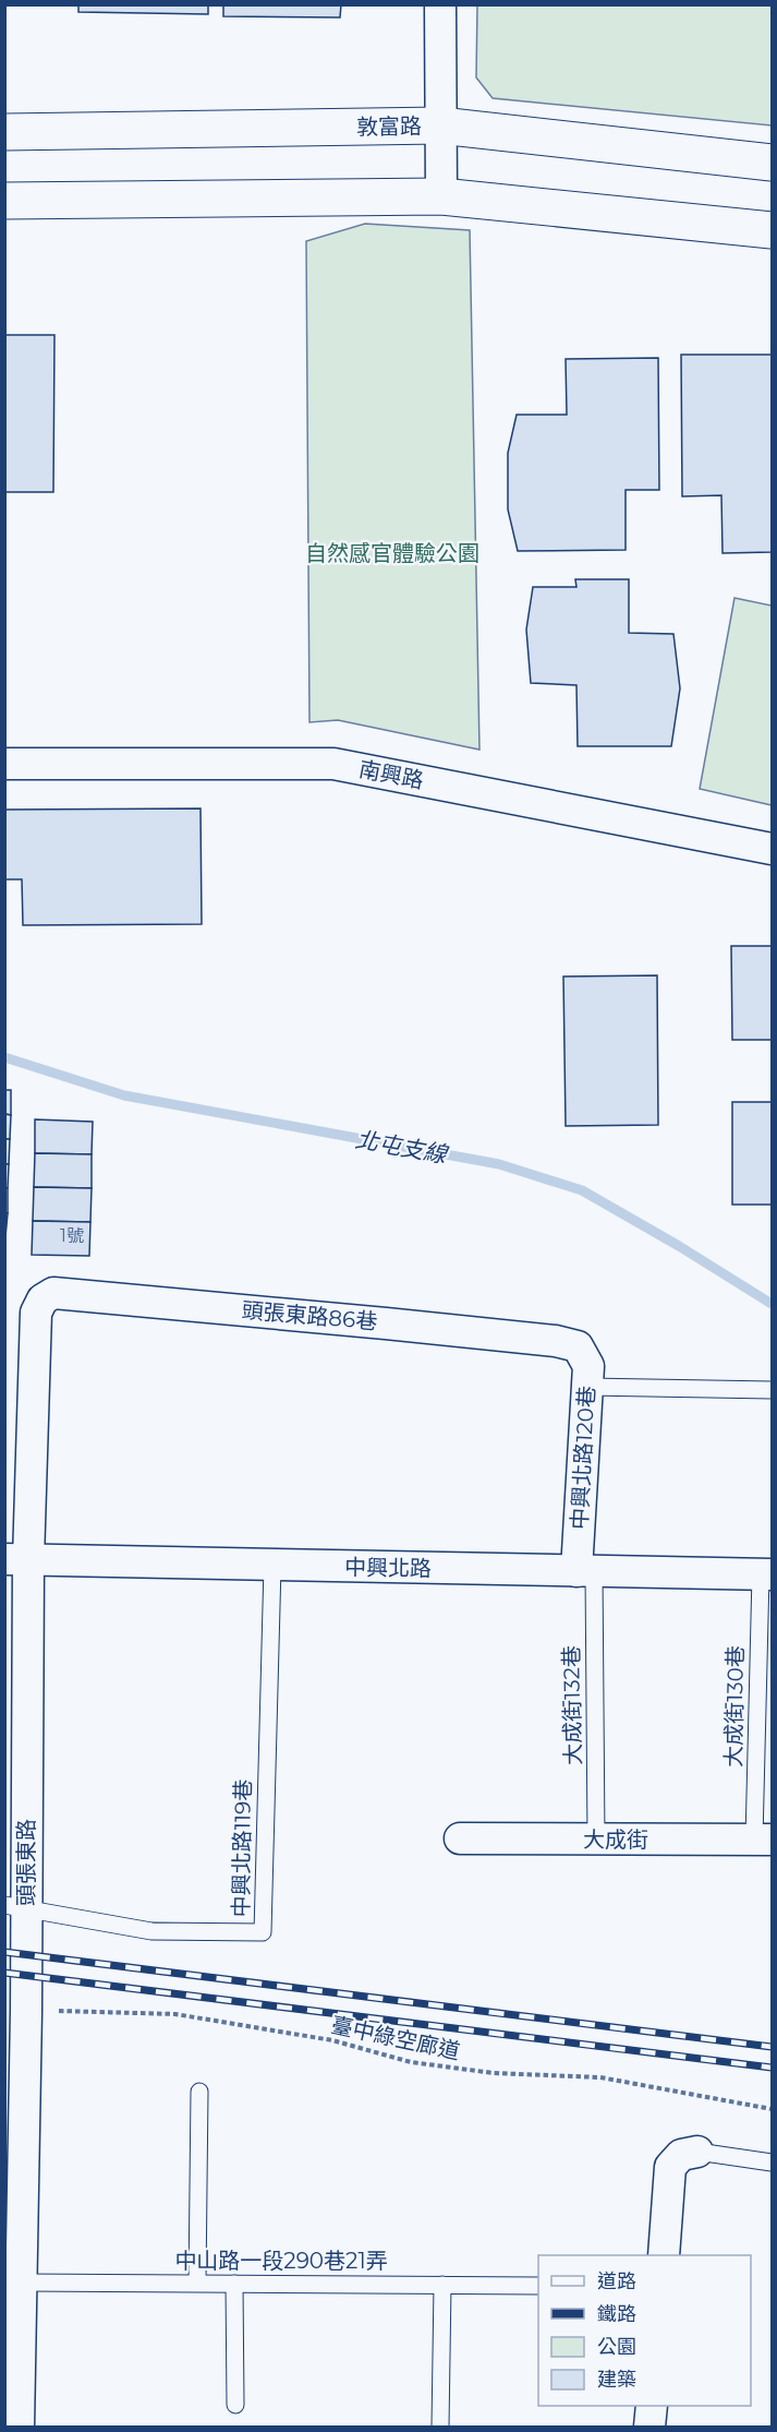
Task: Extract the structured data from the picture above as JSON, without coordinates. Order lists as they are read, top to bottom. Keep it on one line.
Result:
{"streets":{"street":["敦富路","南興路","頭張東路86巷","中興北路120巷","中興北路","大成街","頭張東路"],"lane":["大成街132巷","大成街130巷","中興北路119巷","中山路一段290巷21弄"],"path":["臺中綠空廊道"]},"crossings":[["頭張東路86巷","中興北路120巷"],["頭張東路86巷","頭張東路"],["中興北路120巷","中興北路"],["中興北路120巷","大成街132巷"],["中興北路","大成街132巷"],["中興北路","大成街130巷"],["中興北路","中興北路119巷"],["中興北路","頭張東路"],["大成街132巷","大成街"],["大成街130巷","大成街"],["中興北路119巷","頭張東路"],["頭張東路","中山路一段290巷21弄"]],"water":["北屯支線"],"parks":["自然感官體驗公園"],"house_numbers":["1號"],"legend":["道路","鐵路","公園","建築"]}
